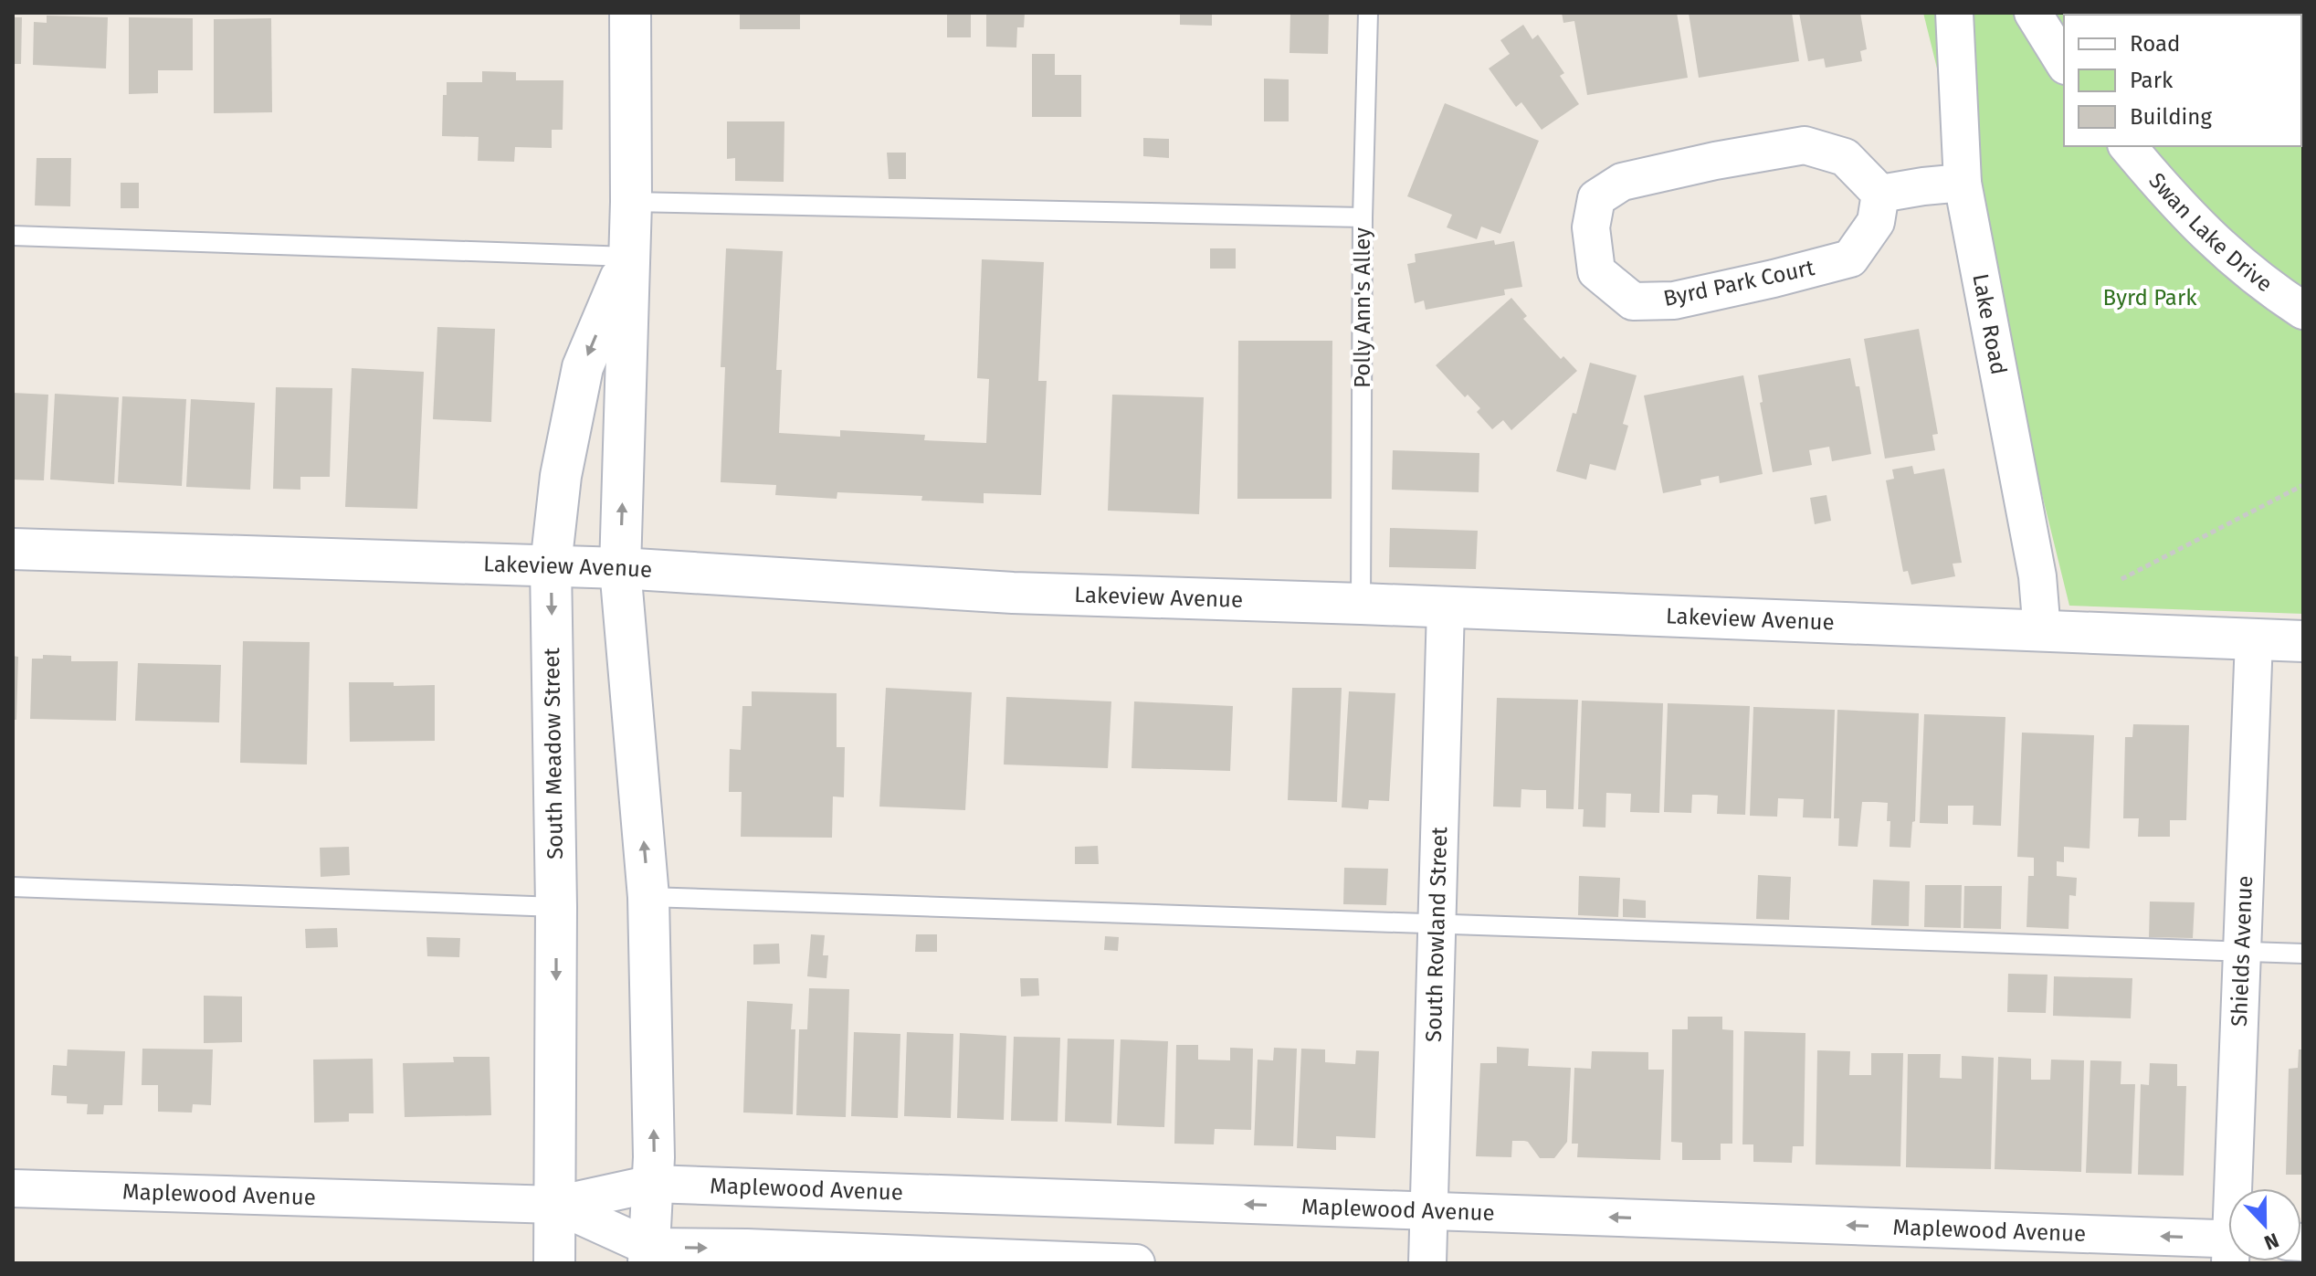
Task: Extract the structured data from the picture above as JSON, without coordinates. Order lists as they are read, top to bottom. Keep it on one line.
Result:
{"streets":{"street":["Swan Lake Drive","Byrd Park Court","Lake Road","Lakeview Avenue","South Meadow Street","South Rowland Street","Shields Avenue","Maplewood Avenue"],"lane":["Polly Ann's Alley"]},"crossings":[["Polly Ann's Alley","Lakeview Avenue"],["Lake Road","Lakeview Avenue"],["Lakeview Avenue","South Meadow Street"],["Lakeview Avenue","South Rowland Street"],["Lakeview Avenue","Shields Avenue"],["South Meadow Street","Maplewood Avenue"],["South Rowland Street","Maplewood Avenue"]],"parks":["Byrd Park"],"legend":["Road","Park","Building"],"north":"bottom"}
